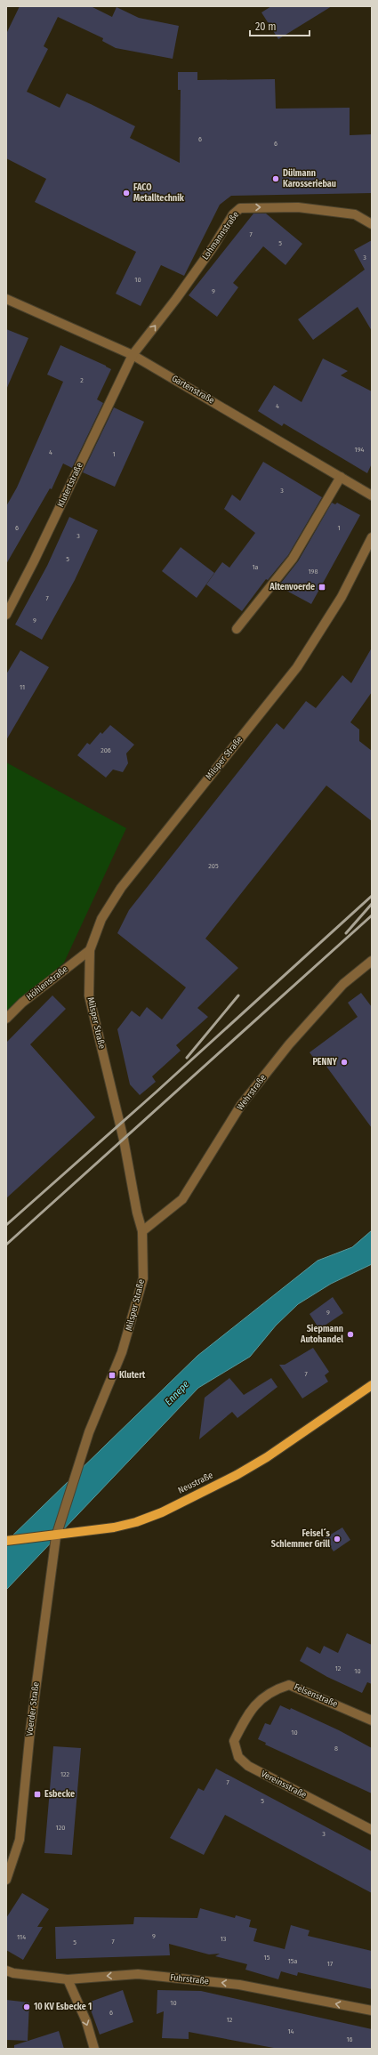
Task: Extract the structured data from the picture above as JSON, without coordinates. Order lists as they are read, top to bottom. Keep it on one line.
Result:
{"streets":{"main road":["Neustraße"],"street":["Lohmannstraße","Gartenstraße","Klutertstraße","Milsper Straße","Höhlenstraße","Wehrstraße","Felsenstraße","Voerder Straße","Vereinsstraße","Fuhrstraße"]},"crossings":[["Lohmannstraße","Gartenstraße"],["Lohmannstraße","Klutertstraße"],["Gartenstraße","Klutertstraße"],["Milsper Straße","Höhlenstraße"],["Milsper Straße","Wehrstraße"],["Milsper Straße","Neustraße"],["Milsper Straße","Voerder Straße"],["Neustraße","Voerder Straße"],["Felsenstraße","Vereinsstraße"]],"one_way":["Lohmannstraße","Fuhrstraße"],"water":["Ennepe"],"places":{"other":["Dülmann Karosseriebau","FACO Metalltechnik","PENNY","Siepmann Autohandel","Feisel´s Schlemmer Grill","10 KV Esbecke 1"],"transit":["Altenvoerde","Klutert","Esbecke"]},"house_numbers":["6","6","7","5","3","10","9","2","4","194","4","1","3","6","1","3","5","1a","198","7","9","11","206","205","9","7","12","10","10","8","122","7","5","120","3","9","114","13","7","5","15","15a","17","10","6","12","14","16"],"scale_bar":"20 m"}
